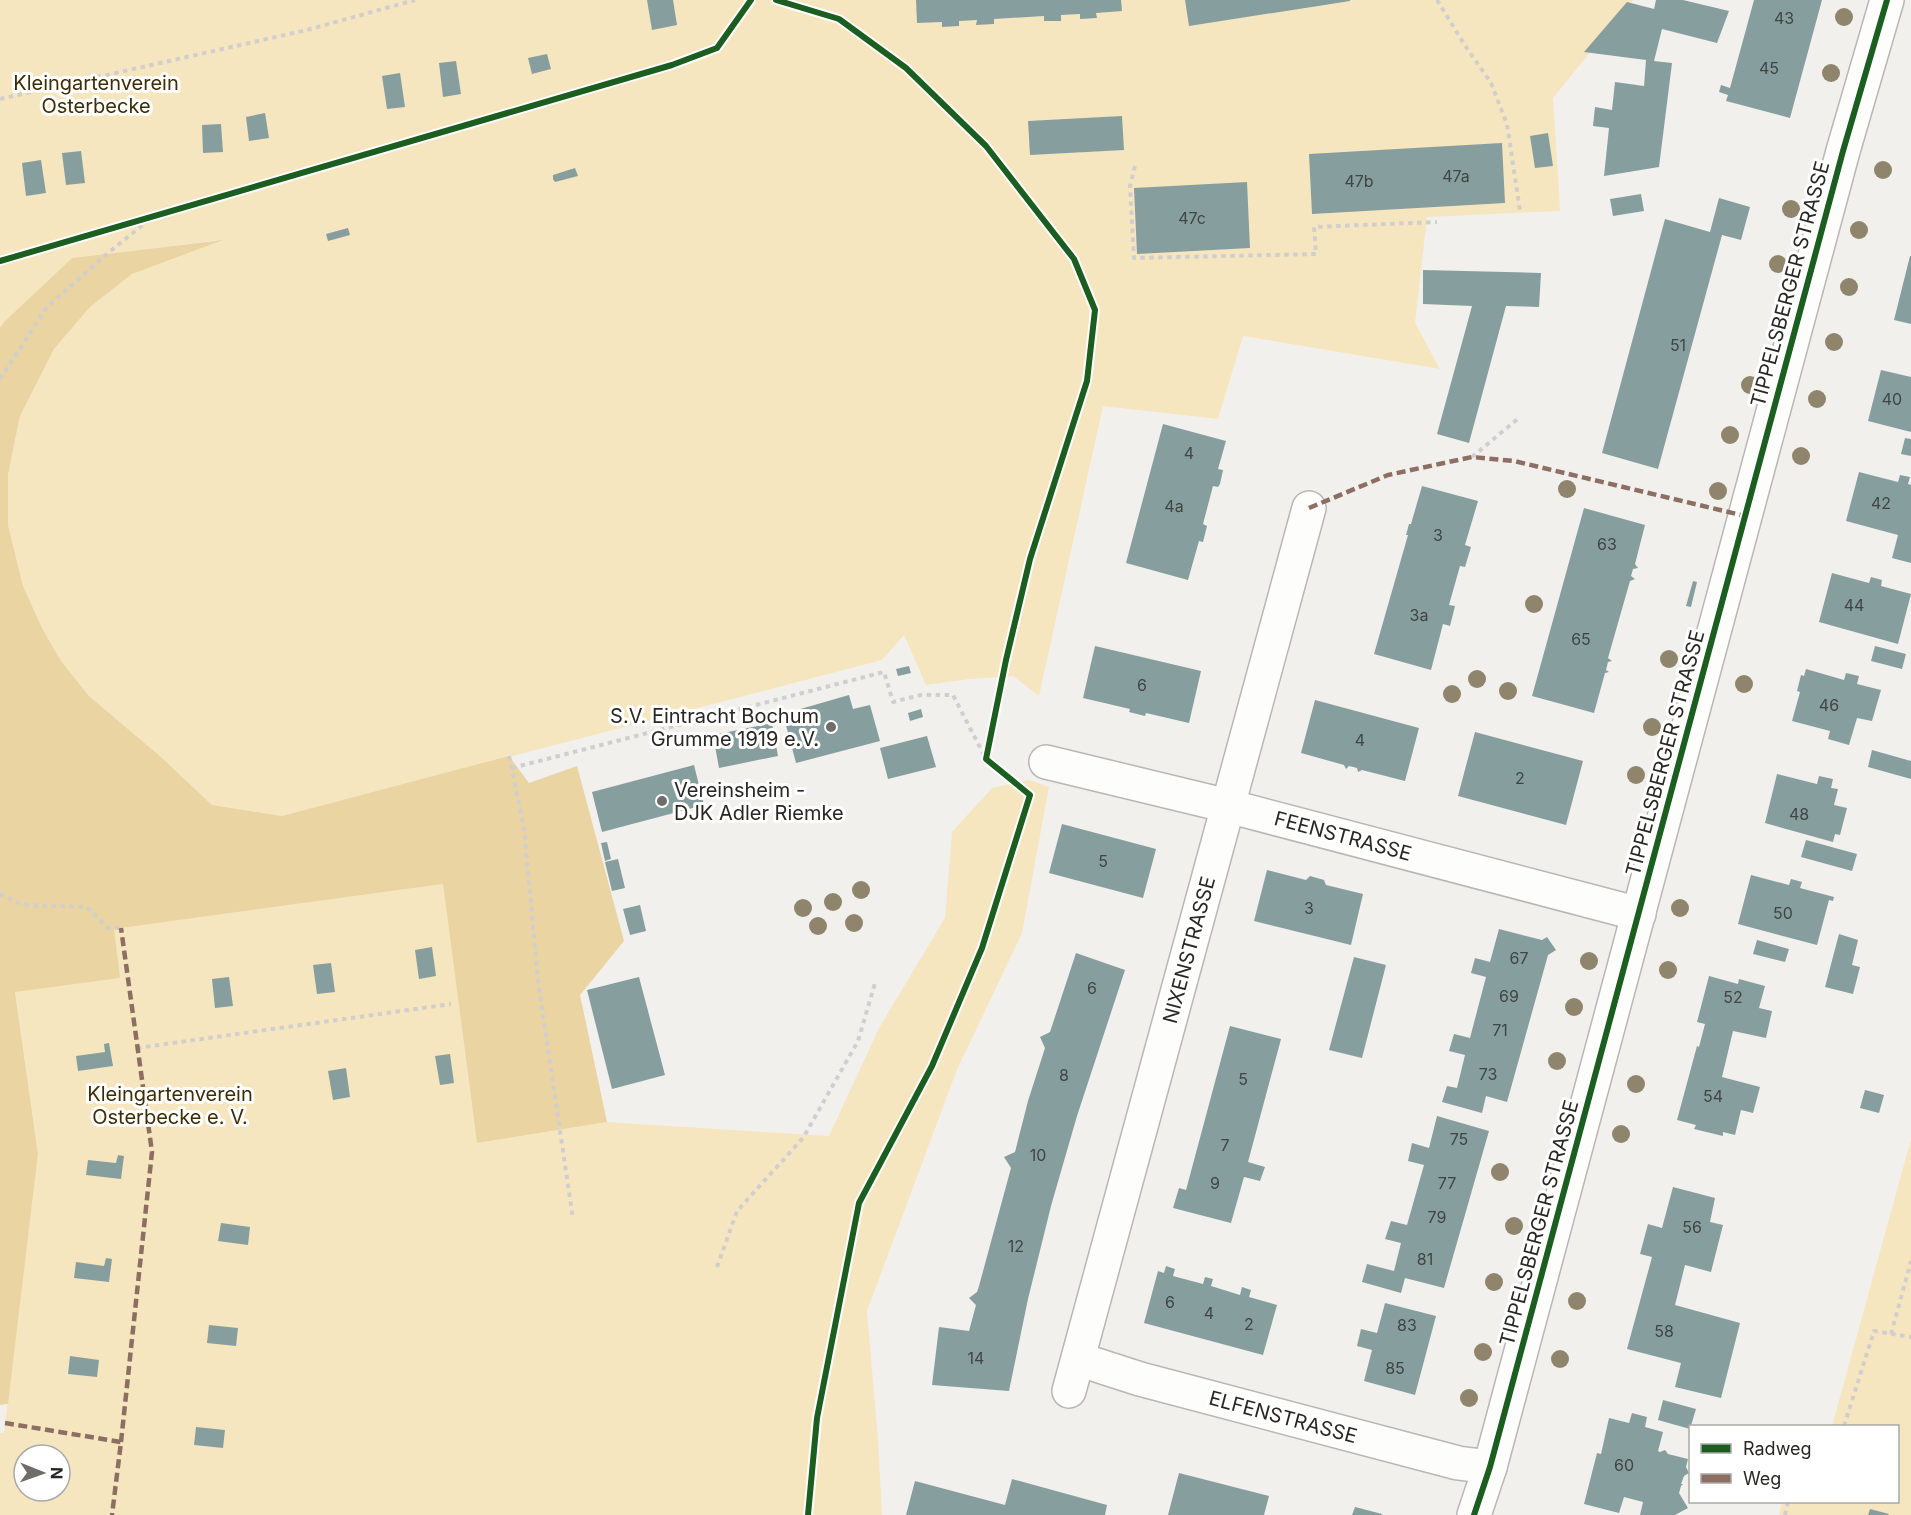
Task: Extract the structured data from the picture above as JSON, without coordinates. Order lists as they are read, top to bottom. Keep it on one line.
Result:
{"streets":{"street":["TIPPELSBERGER STRASSE","FEENSTRASSE","NIXENSTRASSE","ELFENSTRASSE"]},"crossings":[["TIPPELSBERGER STRASSE","FEENSTRASSE"],["TIPPELSBERGER STRASSE","ELFENSTRASSE"],["FEENSTRASSE","NIXENSTRASSE"],["NIXENSTRASSE","ELFENSTRASSE"]],"parks":["Kleingartenverein Osterbecke","Kleingartenverein Osterbecke e. V."],"places":["S.V. Eintracht Bochum Grumme 1919 e.V.","Vereinsheim - DJK Adler Riemke"],"house_numbers":["43","45","47a","47b","47c","51","40","4","42","4a","3","63","44","3a","65","6","46","4","2","48","5","3","50","67","6","69","52","71","73","8","5","54","75","7","10","9","77","79","56","12","81","6","4","2","83","58","14","85","60"],"legend":["Radweg","Weg"],"north":"right"}
